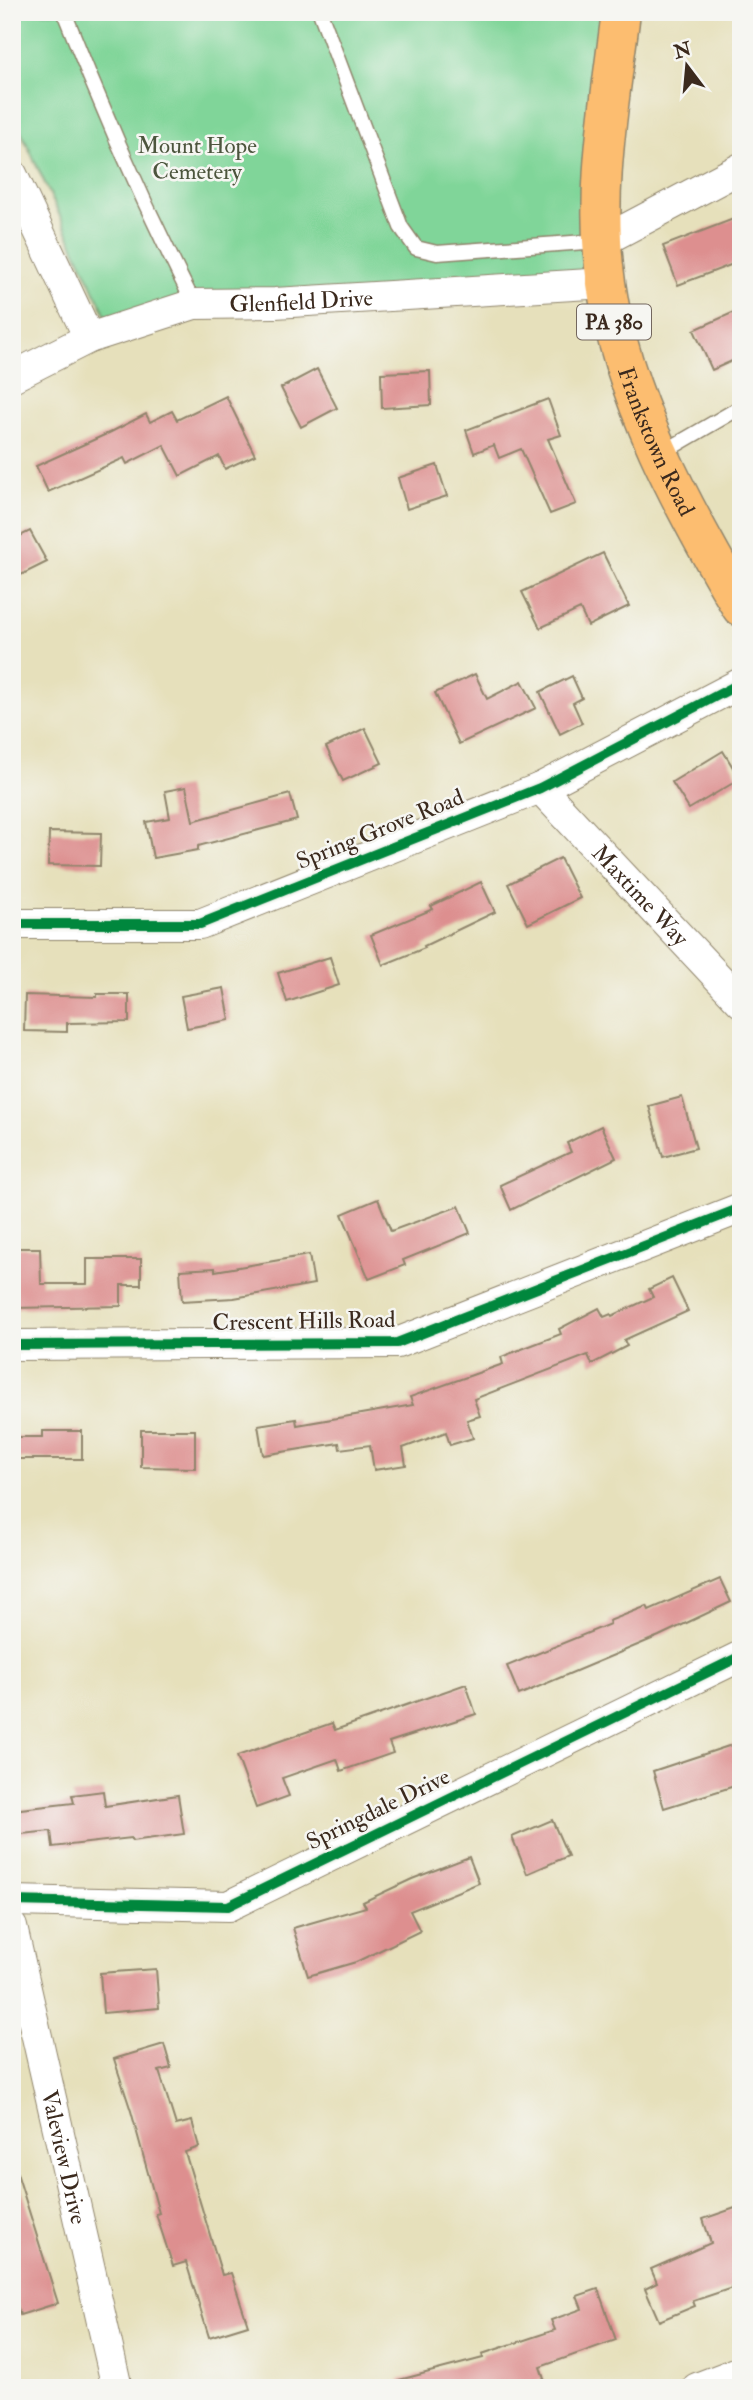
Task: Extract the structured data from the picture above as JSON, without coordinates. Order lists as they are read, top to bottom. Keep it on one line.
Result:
{"streets":{"main road":["PA 380","Frankstown Road"],"street":["Glenfield Drive","Spring Grove Road","Maxtime Way","Crescent Hills Road","Springdale Drive","Valeview Drive"]},"crossings":[["Glenfield Drive","Frankstown Road"],["Spring Grove Road","Maxtime Way"]],"parks":["Mount Hope Cemetery"],"north":"top"}
